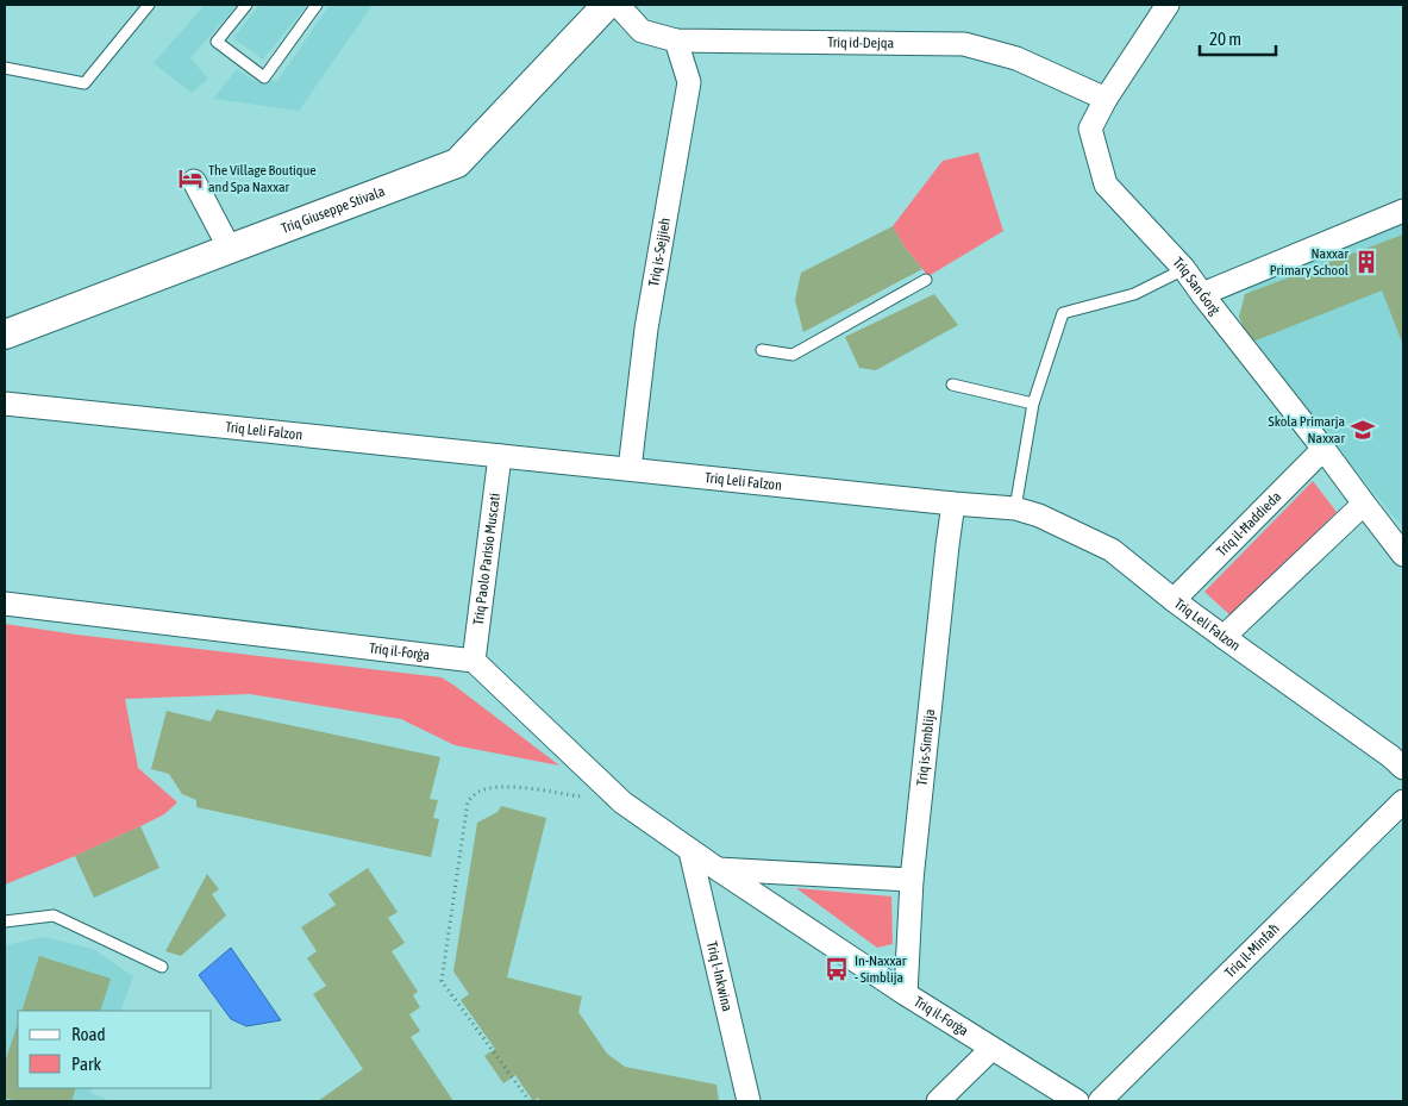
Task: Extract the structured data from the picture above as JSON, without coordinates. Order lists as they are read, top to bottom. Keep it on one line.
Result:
{"streets":{"street":["Triq id-Dejqa","Triq Giuseppe Stivala","Triq is-Sejjieh","Triq San Ġorġ","Triq Leli Falzon","Triq il-Ħaddieda","Triq Paolo Parisio Muscati","Triq il-Forġa","Triq is-Simblija","Triq il-Minfaħ","Triq l-Inkwina"]},"crossings":[["Triq id-Dejqa","Triq is-Sejjieh"],["Triq id-Dejqa","Triq San Ġorġ"],["Triq is-Sejjieh","Triq Leli Falzon"],["Triq San Ġorġ","Triq il-Ħaddieda"],["Triq Leli Falzon","Triq il-Ħaddieda"],["Triq Leli Falzon","Triq Paolo Parisio Muscati"],["Triq Leli Falzon","Triq is-Simblija"],["Triq Paolo Parisio Muscati","Triq il-Forġa"],["Triq il-Forġa","Triq is-Simblija"],["Triq il-Forġa","Triq l-Inkwina"]],"places":{"hotel":["The Village Boutique and Spa Naxxar"],"building":["Naxxar Primary School"],"school or university":["Skola Primarja Naxxar"],"bus stop":["In-Naxxar - Simblija"]},"legend":["Road","Park"],"scale_bar":"20 m"}
